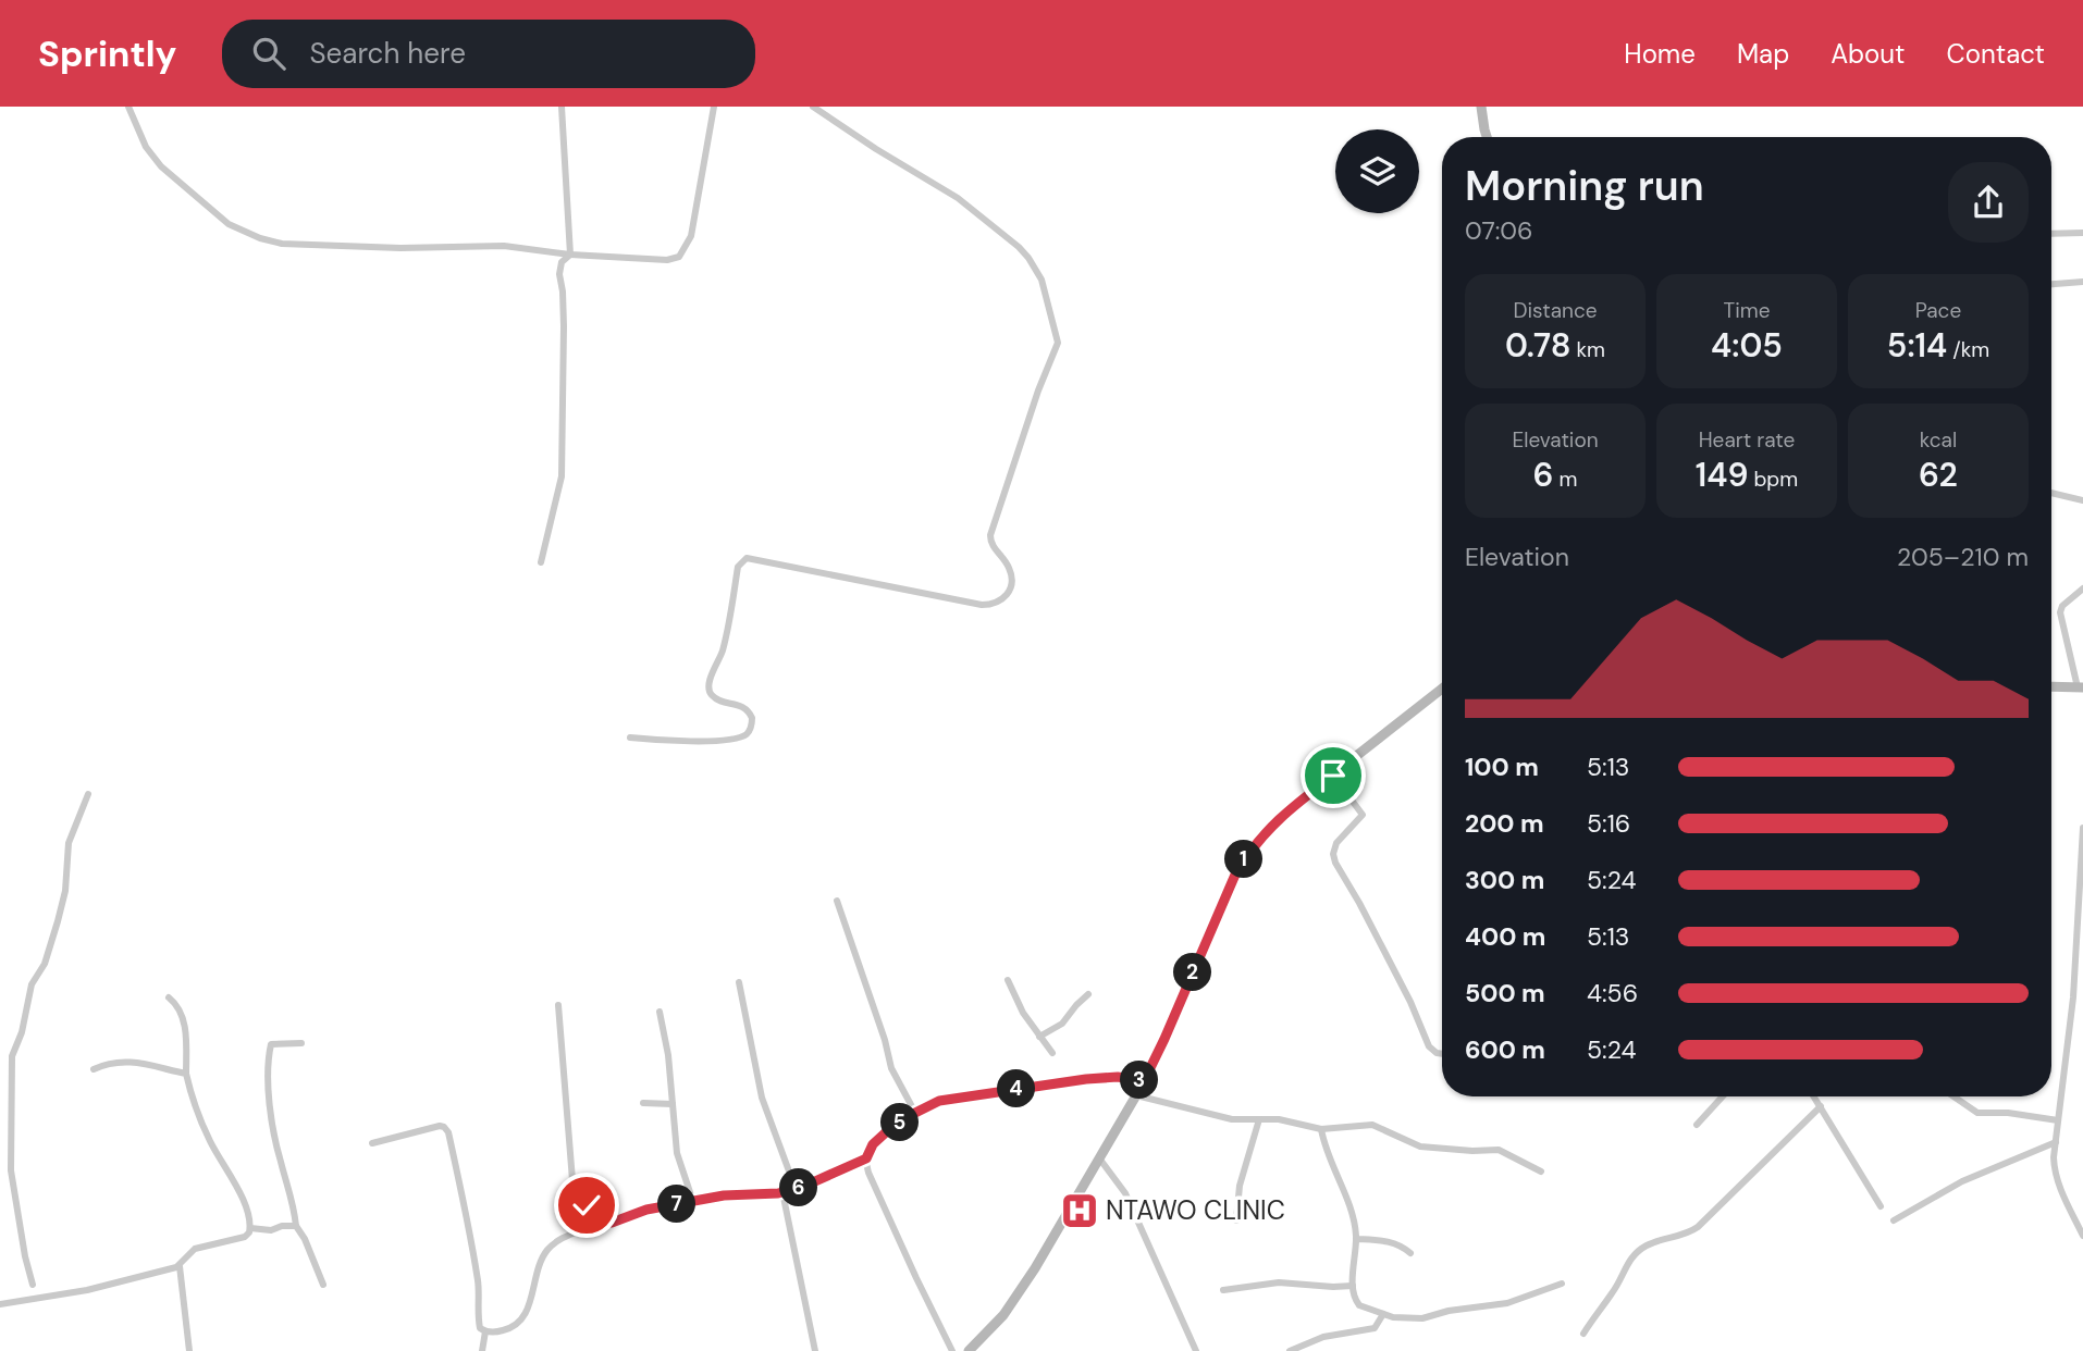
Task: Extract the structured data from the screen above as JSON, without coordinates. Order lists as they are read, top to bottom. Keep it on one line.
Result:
{"places":{"hospital":["NTAWO CLINIC"]},"page":{"header":"Sprintly","search":"Search here","nav":["Home","Map","About","Contact"],"heading":["Morning run","07:06"],"stats":[["Distance","0.78 km"],["Time","4:05"],["Pace","5:14 /km"],["Elevation","6 m"],["Heart rate","149 bpm"],["kcal","62"]],"chart":["Elevation","205–210 m"],"list":[{"name":"100 m","note":"5:13"},{"name":"200 m","note":"5:16"},{"name":"300 m","note":"5:24"},{"name":"400 m","note":"5:13"},{"name":"500 m","note":"4:56"},{"name":"600 m","note":"5:24"}],"pins":["1","2","3","4","5","6","7"]}}
